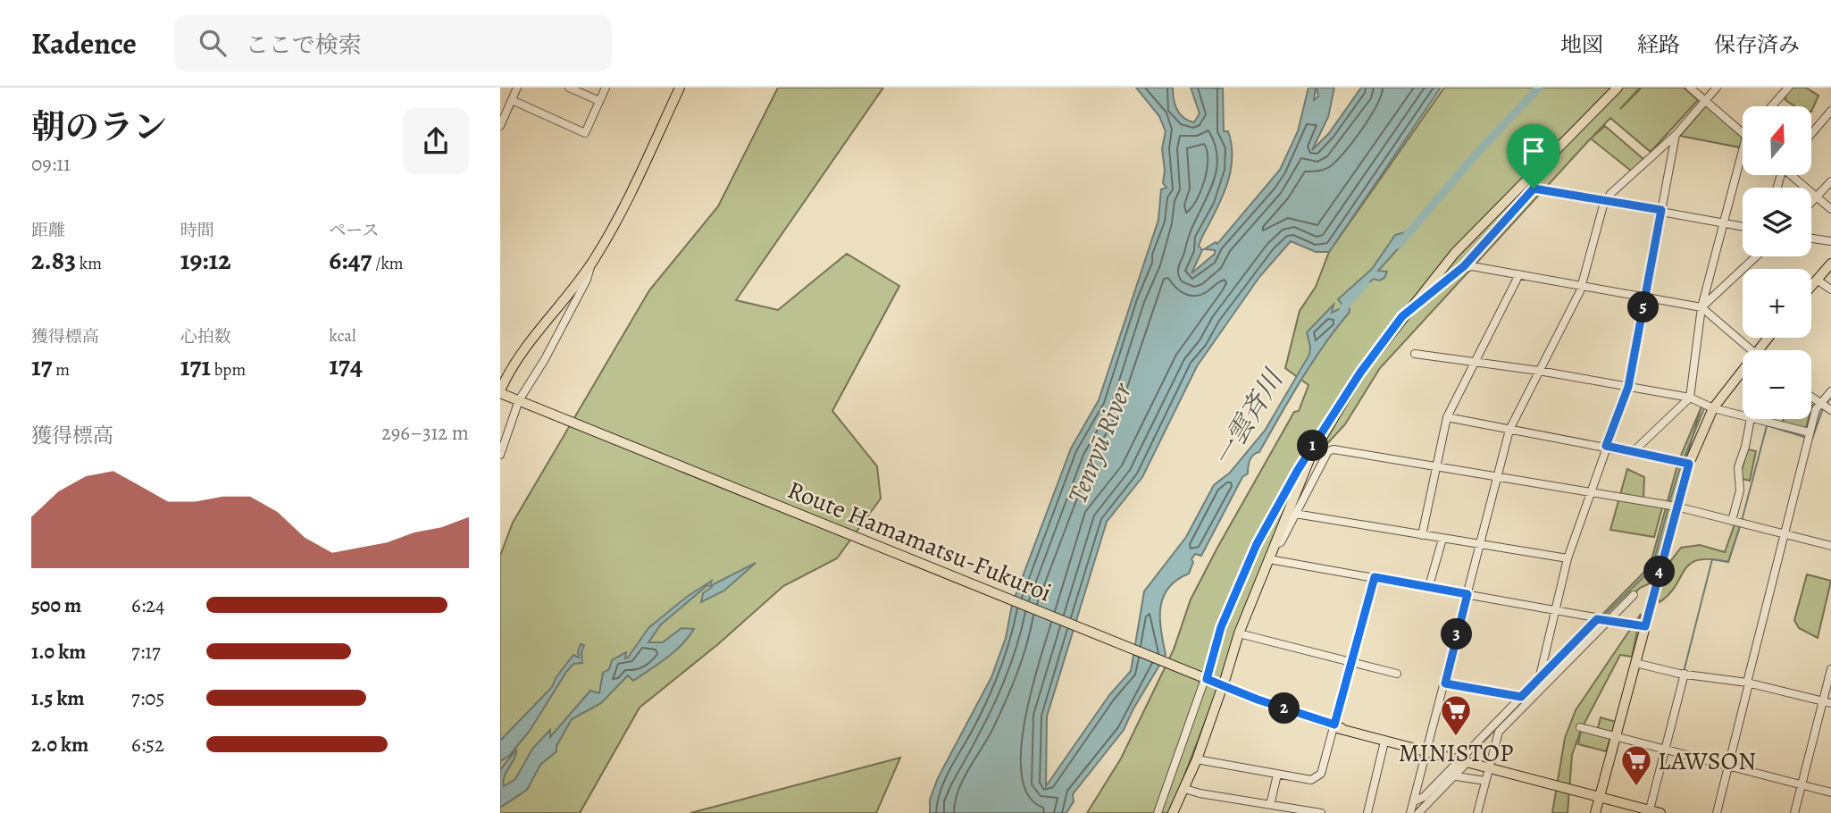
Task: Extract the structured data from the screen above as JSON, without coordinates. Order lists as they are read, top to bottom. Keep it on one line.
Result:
{"streets":{"main road":["Route Hamamatsu-Fukuroi"]},"water":["一雲斉川","Tenryū River"],"places":{"supermarket":["MINISTOP","LAWSON"]},"north":"top","page":{"header":"Kadence","search":"ここで検索","nav":["地図","経路","保存済み"],"heading":["朝のラン","09:11"],"map_buttons":["+","−"],"stats":[["距離","2.83 km"],["時間","19:12"],["ペース","6:47 /km"],["獲得標高","17 m"],["心拍数","171 bpm"],["kcal","174"]],"pins":["5","1","4","3","2"],"chart":["獲得標高","296–312 m"],"list":[{"name":"500 m","note":"6:24"},{"name":"1.0 km","note":"7:17"},{"name":"1.5 km","note":"7:05"},{"name":"2.0 km","note":"6:52"}]}}
